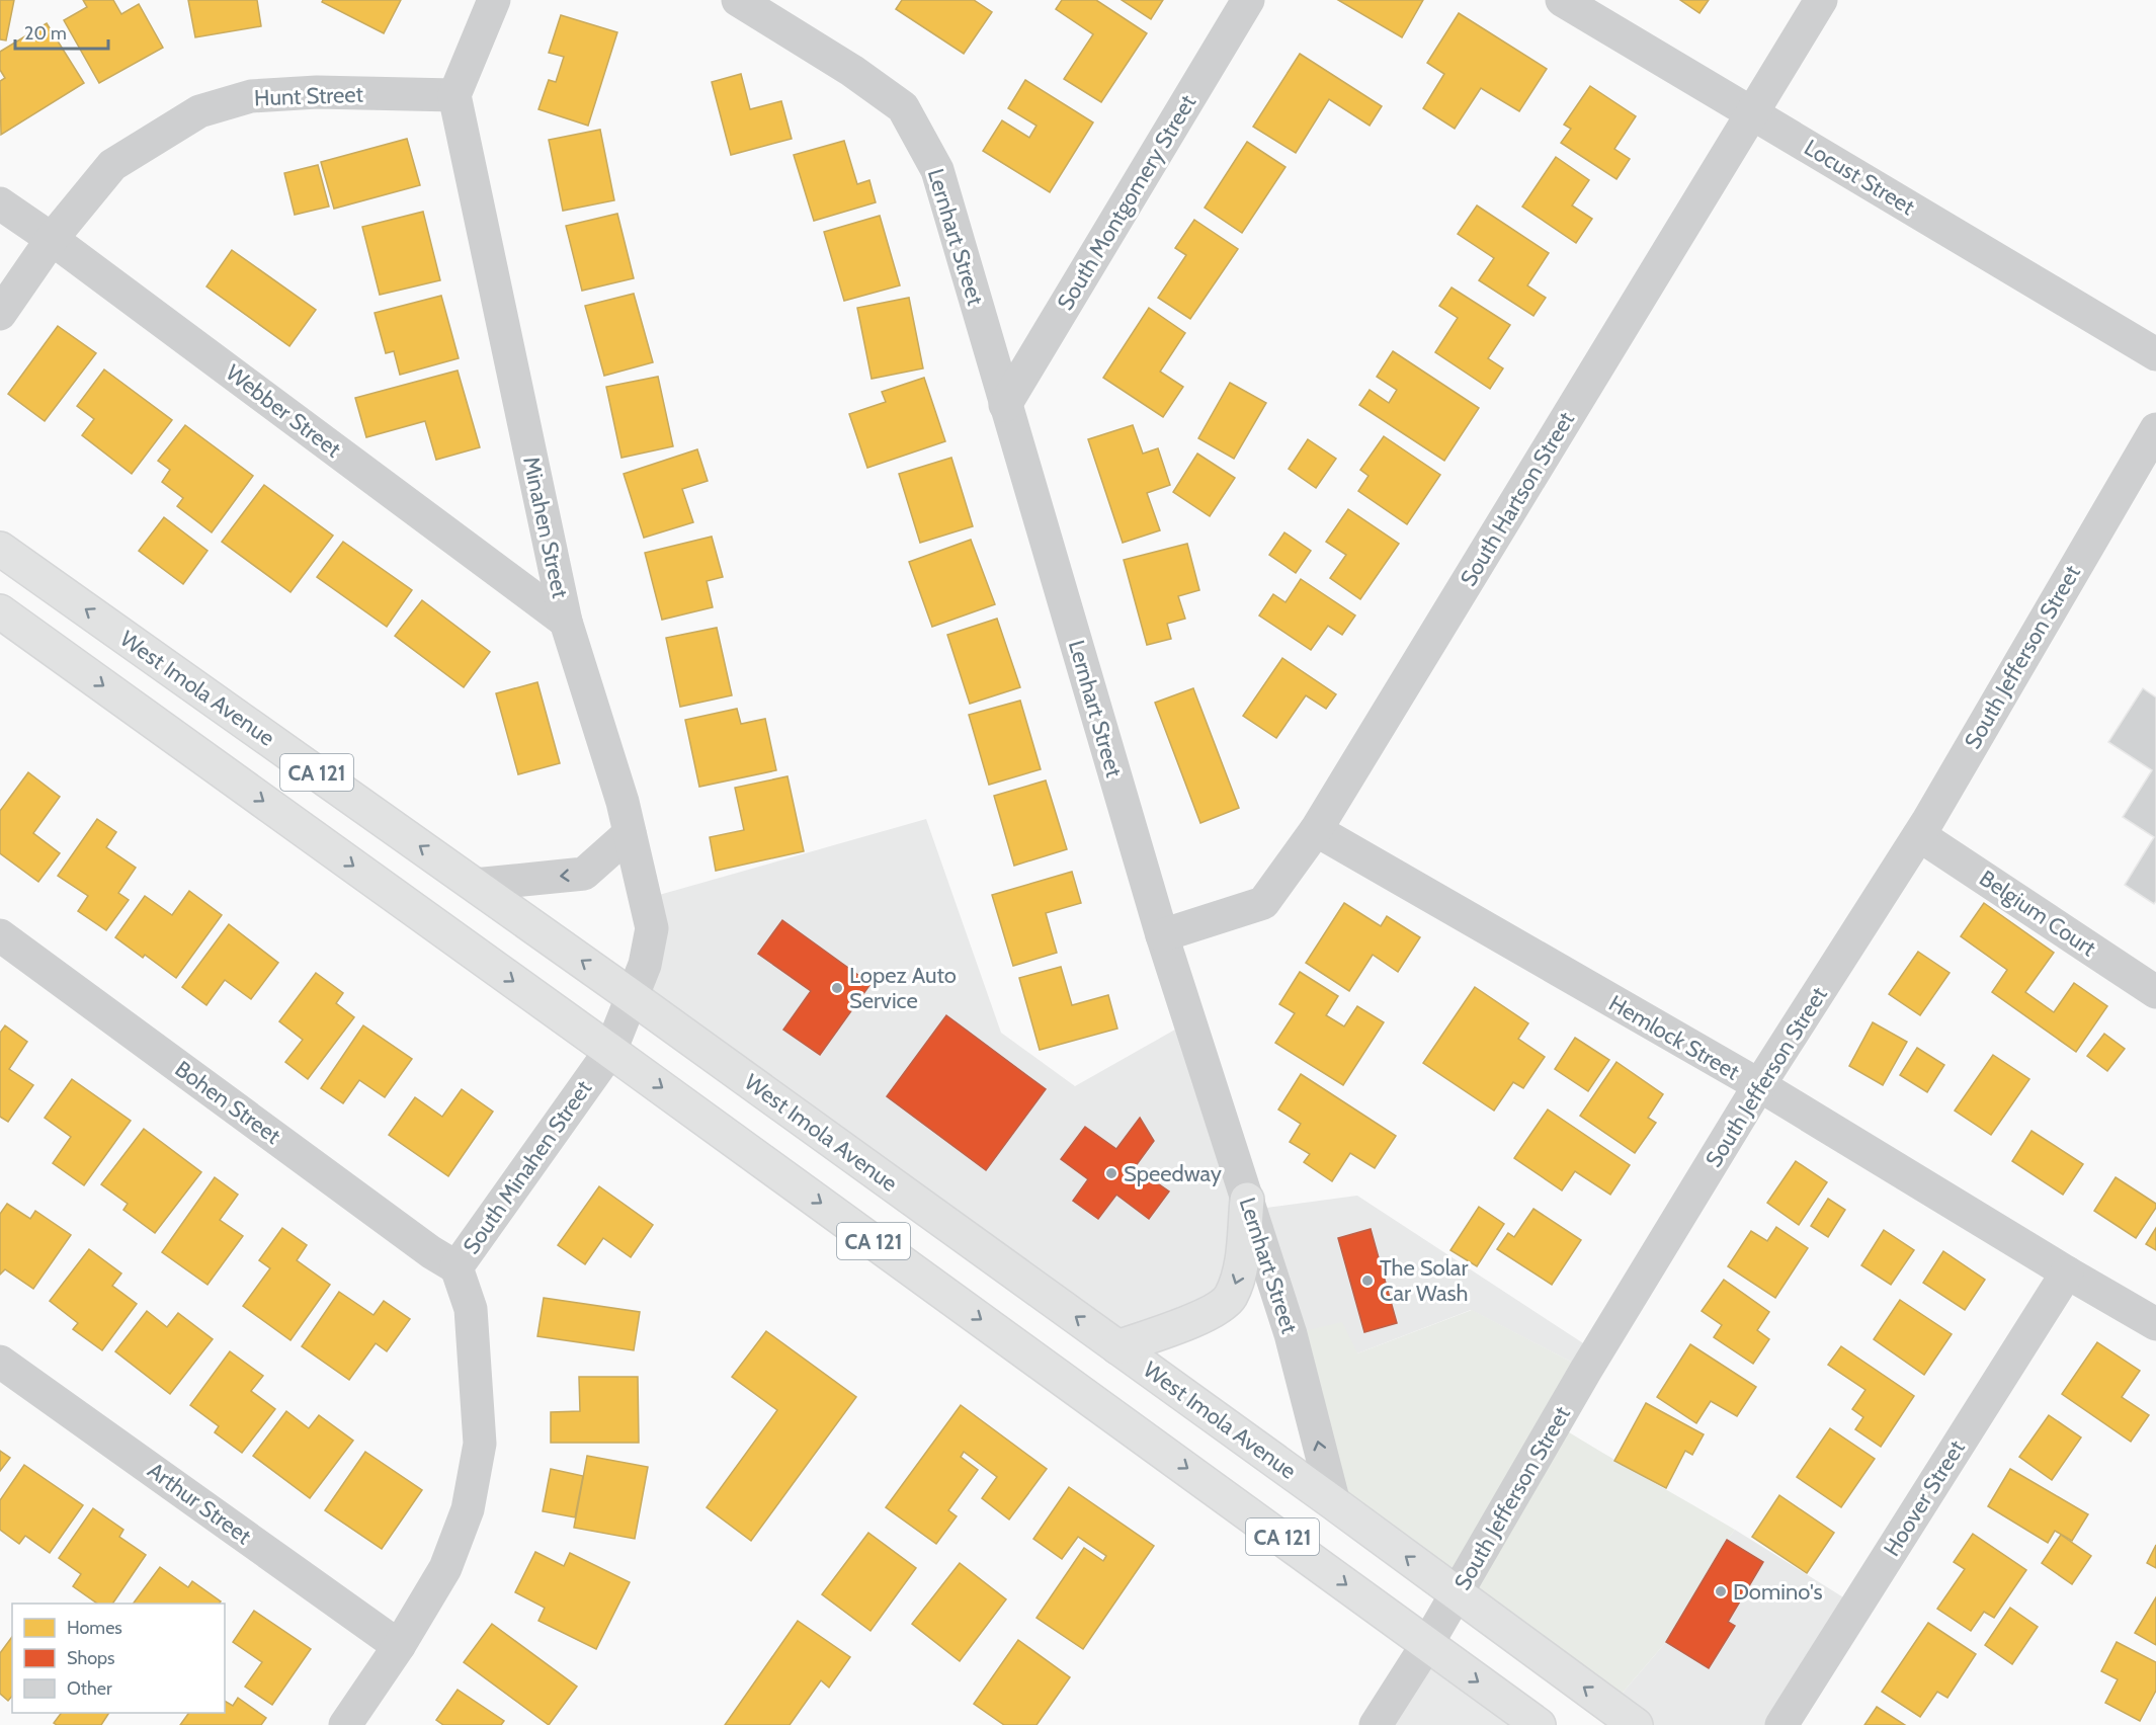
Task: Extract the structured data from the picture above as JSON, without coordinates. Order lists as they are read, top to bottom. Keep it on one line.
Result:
{"streets":{"main road":["West Imola Avenue","CA 121"],"street":["Hunt Street","Locust Street","South Montgomery Street","Lernhart Street","Webber Street","South Hartson Street","Minahen Street","South Jefferson Street","Belgium Court","Hemlock Street","Bohen Street","South Minahen Street","Hoover Street","Arthur Street"]},"crossings":[["Hunt Street","Webber Street"],["Hunt Street","Minahen Street"],["Locust Street","South Hartson Street"],["South Montgomery Street","Lernhart Street"],["Lernhart Street","South Hartson Street"],["Lernhart Street","West Imola Avenue"],["Webber Street","Minahen Street"],["South Hartson Street","Hemlock Street"],["Minahen Street","West Imola Avenue"],["Minahen Street","CA 121"],["Minahen Street","South Minahen Street"],["South Jefferson Street","West Imola Avenue"],["South Jefferson Street","CA 121"],["South Jefferson Street","Belgium Court"],["South Jefferson Street","Hemlock Street"],["CA 121","South Minahen Street"],["Hemlock Street","Hoover Street"],["Bohen Street","South Minahen Street"],["South Minahen Street","Arthur Street"]],"places":["Lopez Auto Service","Speedway","The Solar Car Wash","Domino's"],"legend":["Homes","Shops","Other"],"scale_bar":"20 m"}
